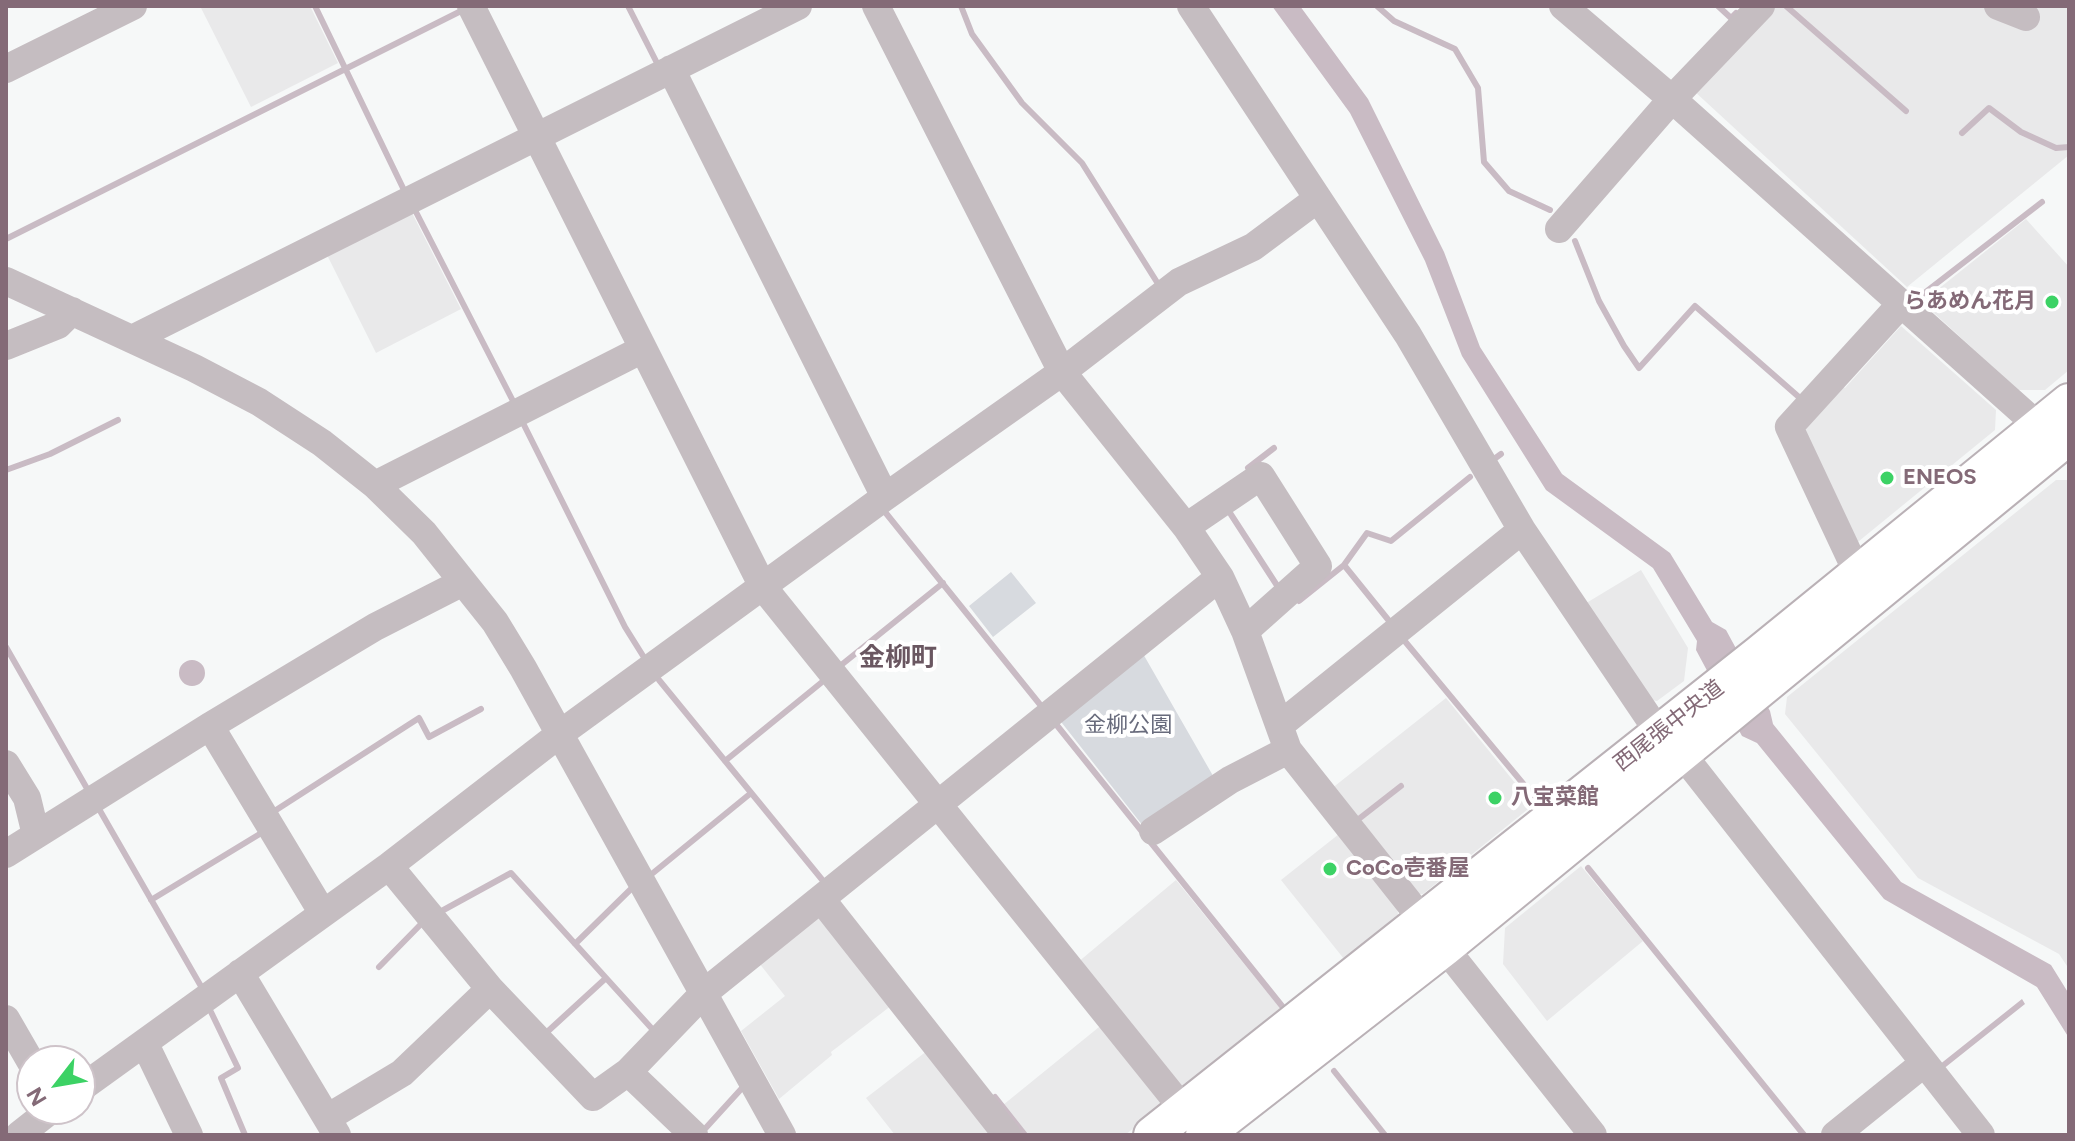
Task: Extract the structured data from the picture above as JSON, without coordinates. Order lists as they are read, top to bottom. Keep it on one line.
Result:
{"streets":{"main road":["西尾張中央道"]},"districts":["金柳町"],"parks":["金柳公園"],"places":["らあめん花月","ENEOS","八宝菜館","CoCo壱番屋"],"north":"bottom left"}
